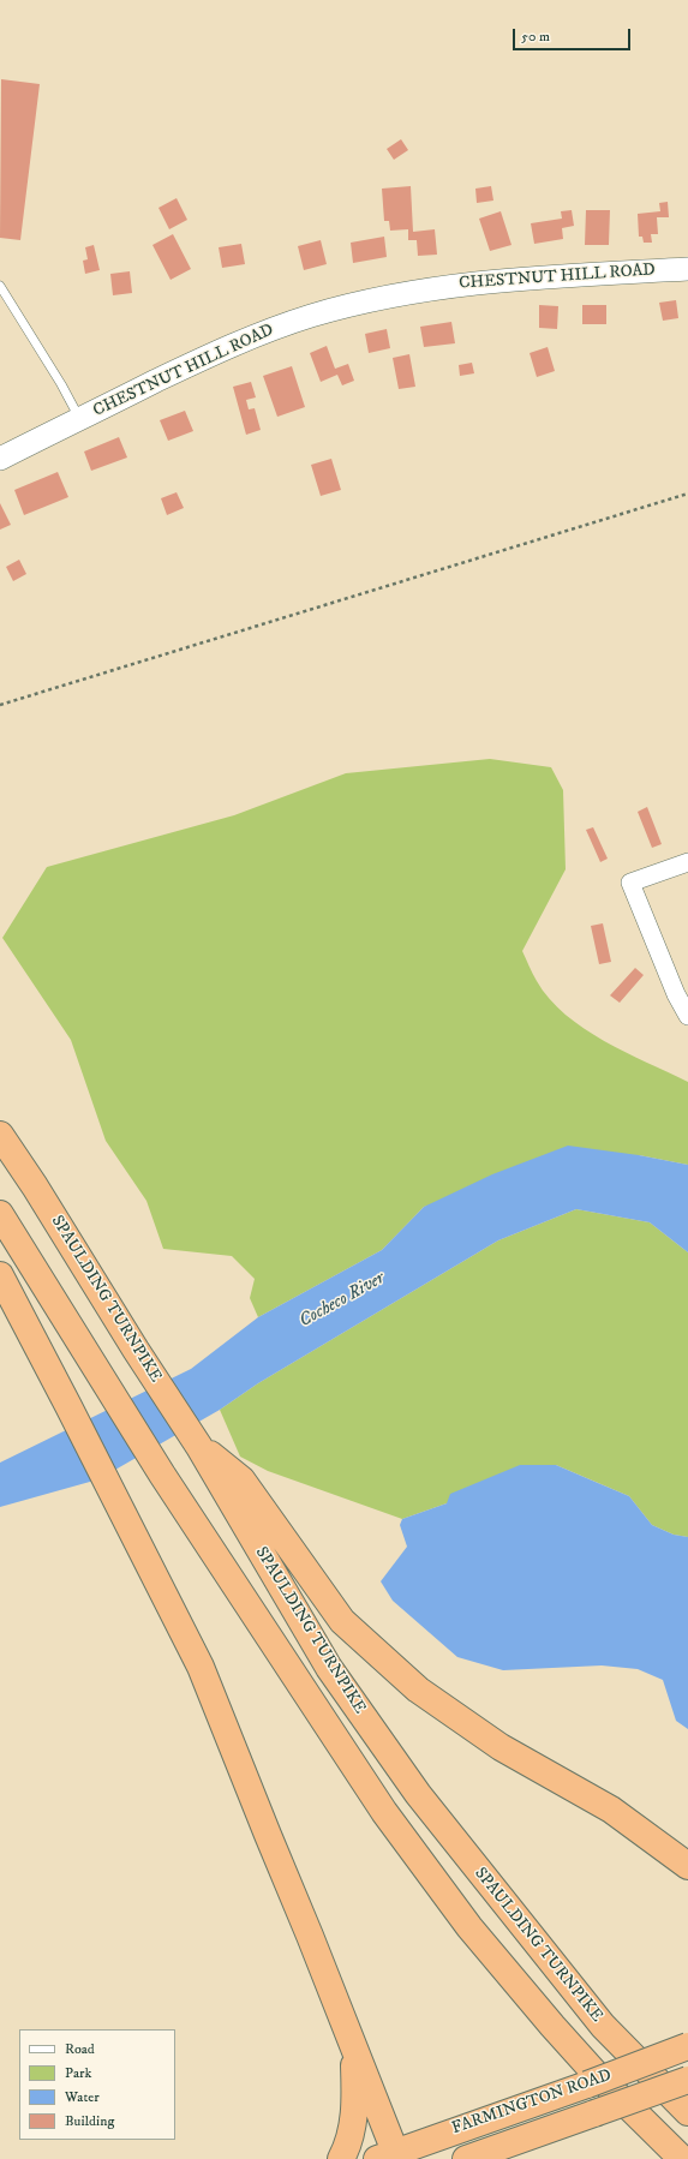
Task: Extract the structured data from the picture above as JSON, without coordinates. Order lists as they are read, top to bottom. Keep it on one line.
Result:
{"streets":{"highway":["SPAULDING TURNPIKE","FARMINGTON ROAD"],"street":["CHESTNUT HILL ROAD"]},"water":["Cocheco River"],"legend":["Road","Park","Water","Building"],"scale_bar":"50 m"}
